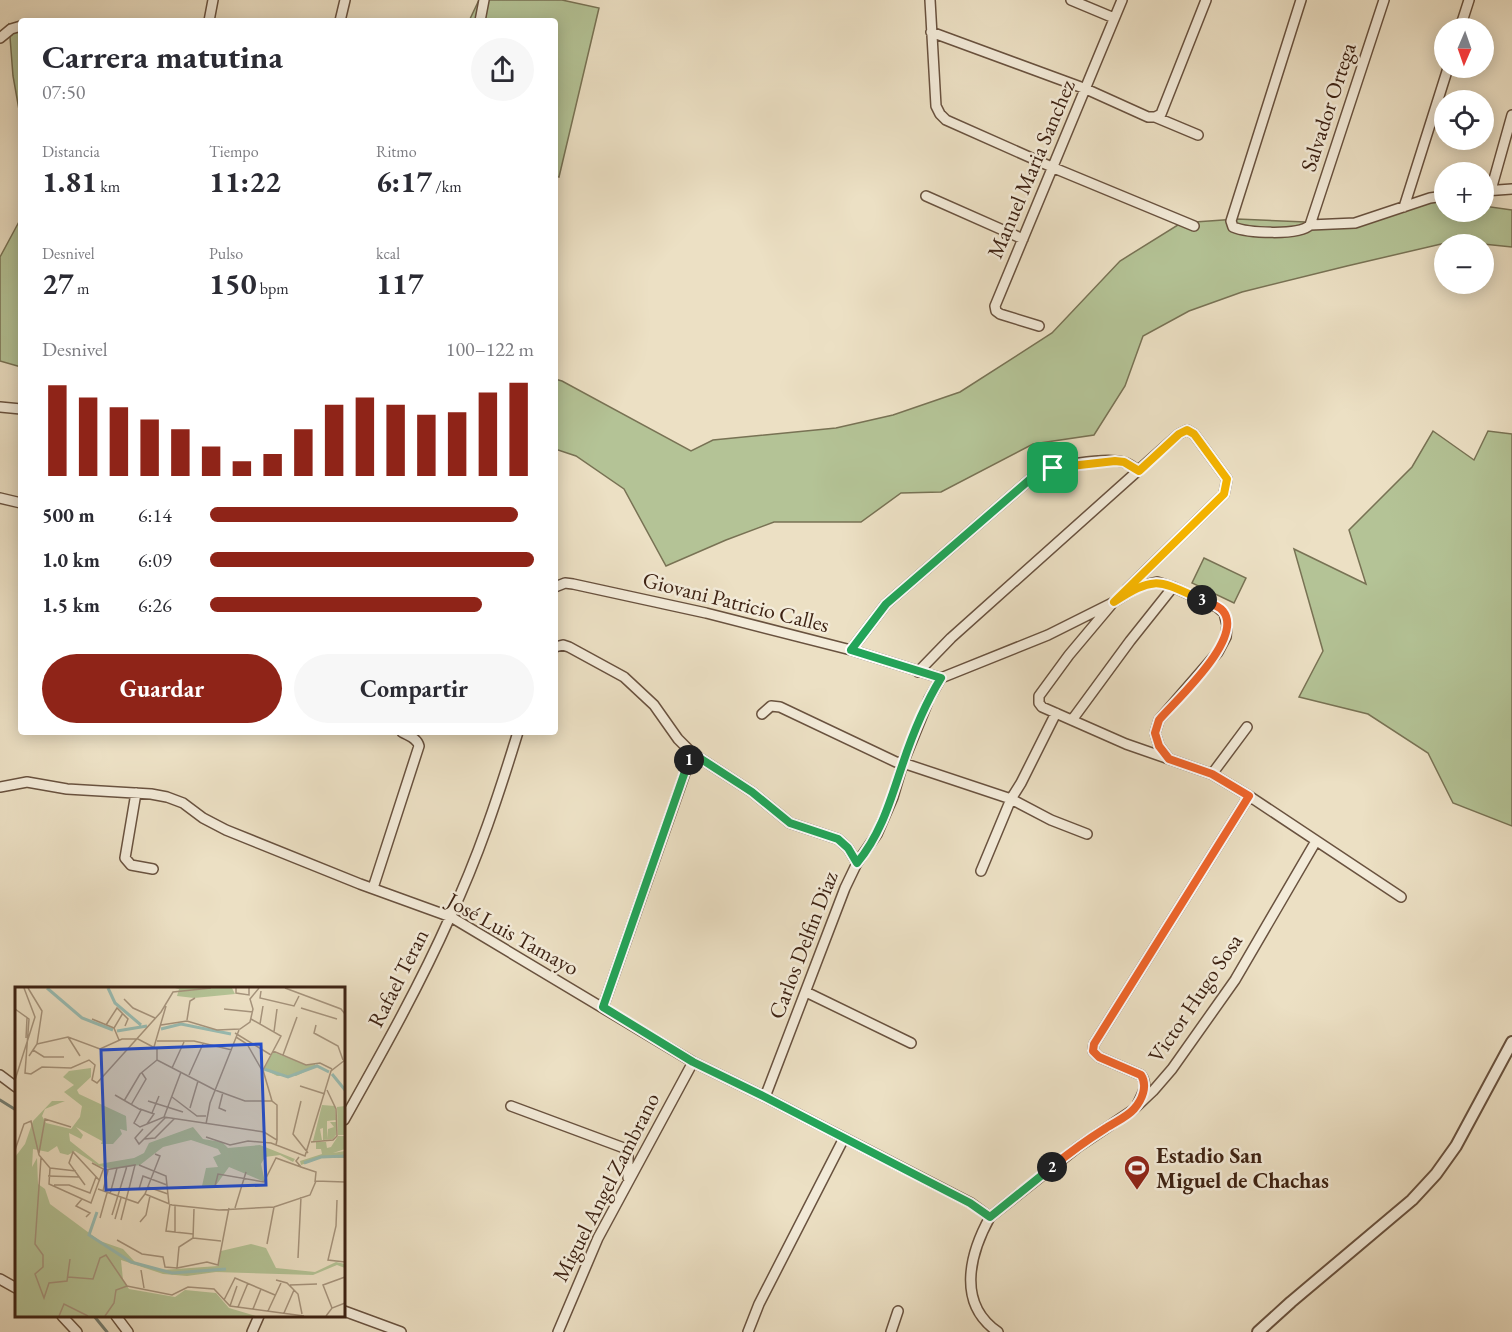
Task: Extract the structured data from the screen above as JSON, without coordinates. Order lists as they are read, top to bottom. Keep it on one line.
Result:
{"streets":{"street":["Salvador Ortega","Manuel Maria Sanchez","Giovani Patricio Calles","José Luis Tamayo","Carlos Delfin Diaz","Rafael Teran","Victor Hugo Sosa","Miguel Angel Zambrano"]},"crossings":[["José Luis Tamayo","Carlos Delfin Diaz"],["José Luis Tamayo","Rafael Teran"],["José Luis Tamayo","Victor Hugo Sosa"],["José Luis Tamayo","Miguel Angel Zambrano"]],"places":{"sports":["Estadio San Miguel de Chachas"]},"north":"bottom","page":{"map_buttons":["+","−"],"heading":["Carrera matutina","07:50"],"stats":[["Distancia","1.81 km"],["Tiempo","11:22"],["Ritmo","6:17 /km"],["Desnivel","27 m"],["Pulso","150 bpm"],["kcal","117"]],"chart":["Desnivel","100–122 m"],"list":[{"name":"500 m","note":"6:14"},{"name":"1.0 km","note":"6:09"},{"name":"1.5 km","note":"6:26"}],"pins":["3","1","2"],"buttons":["Guardar","Compartir"]}}
